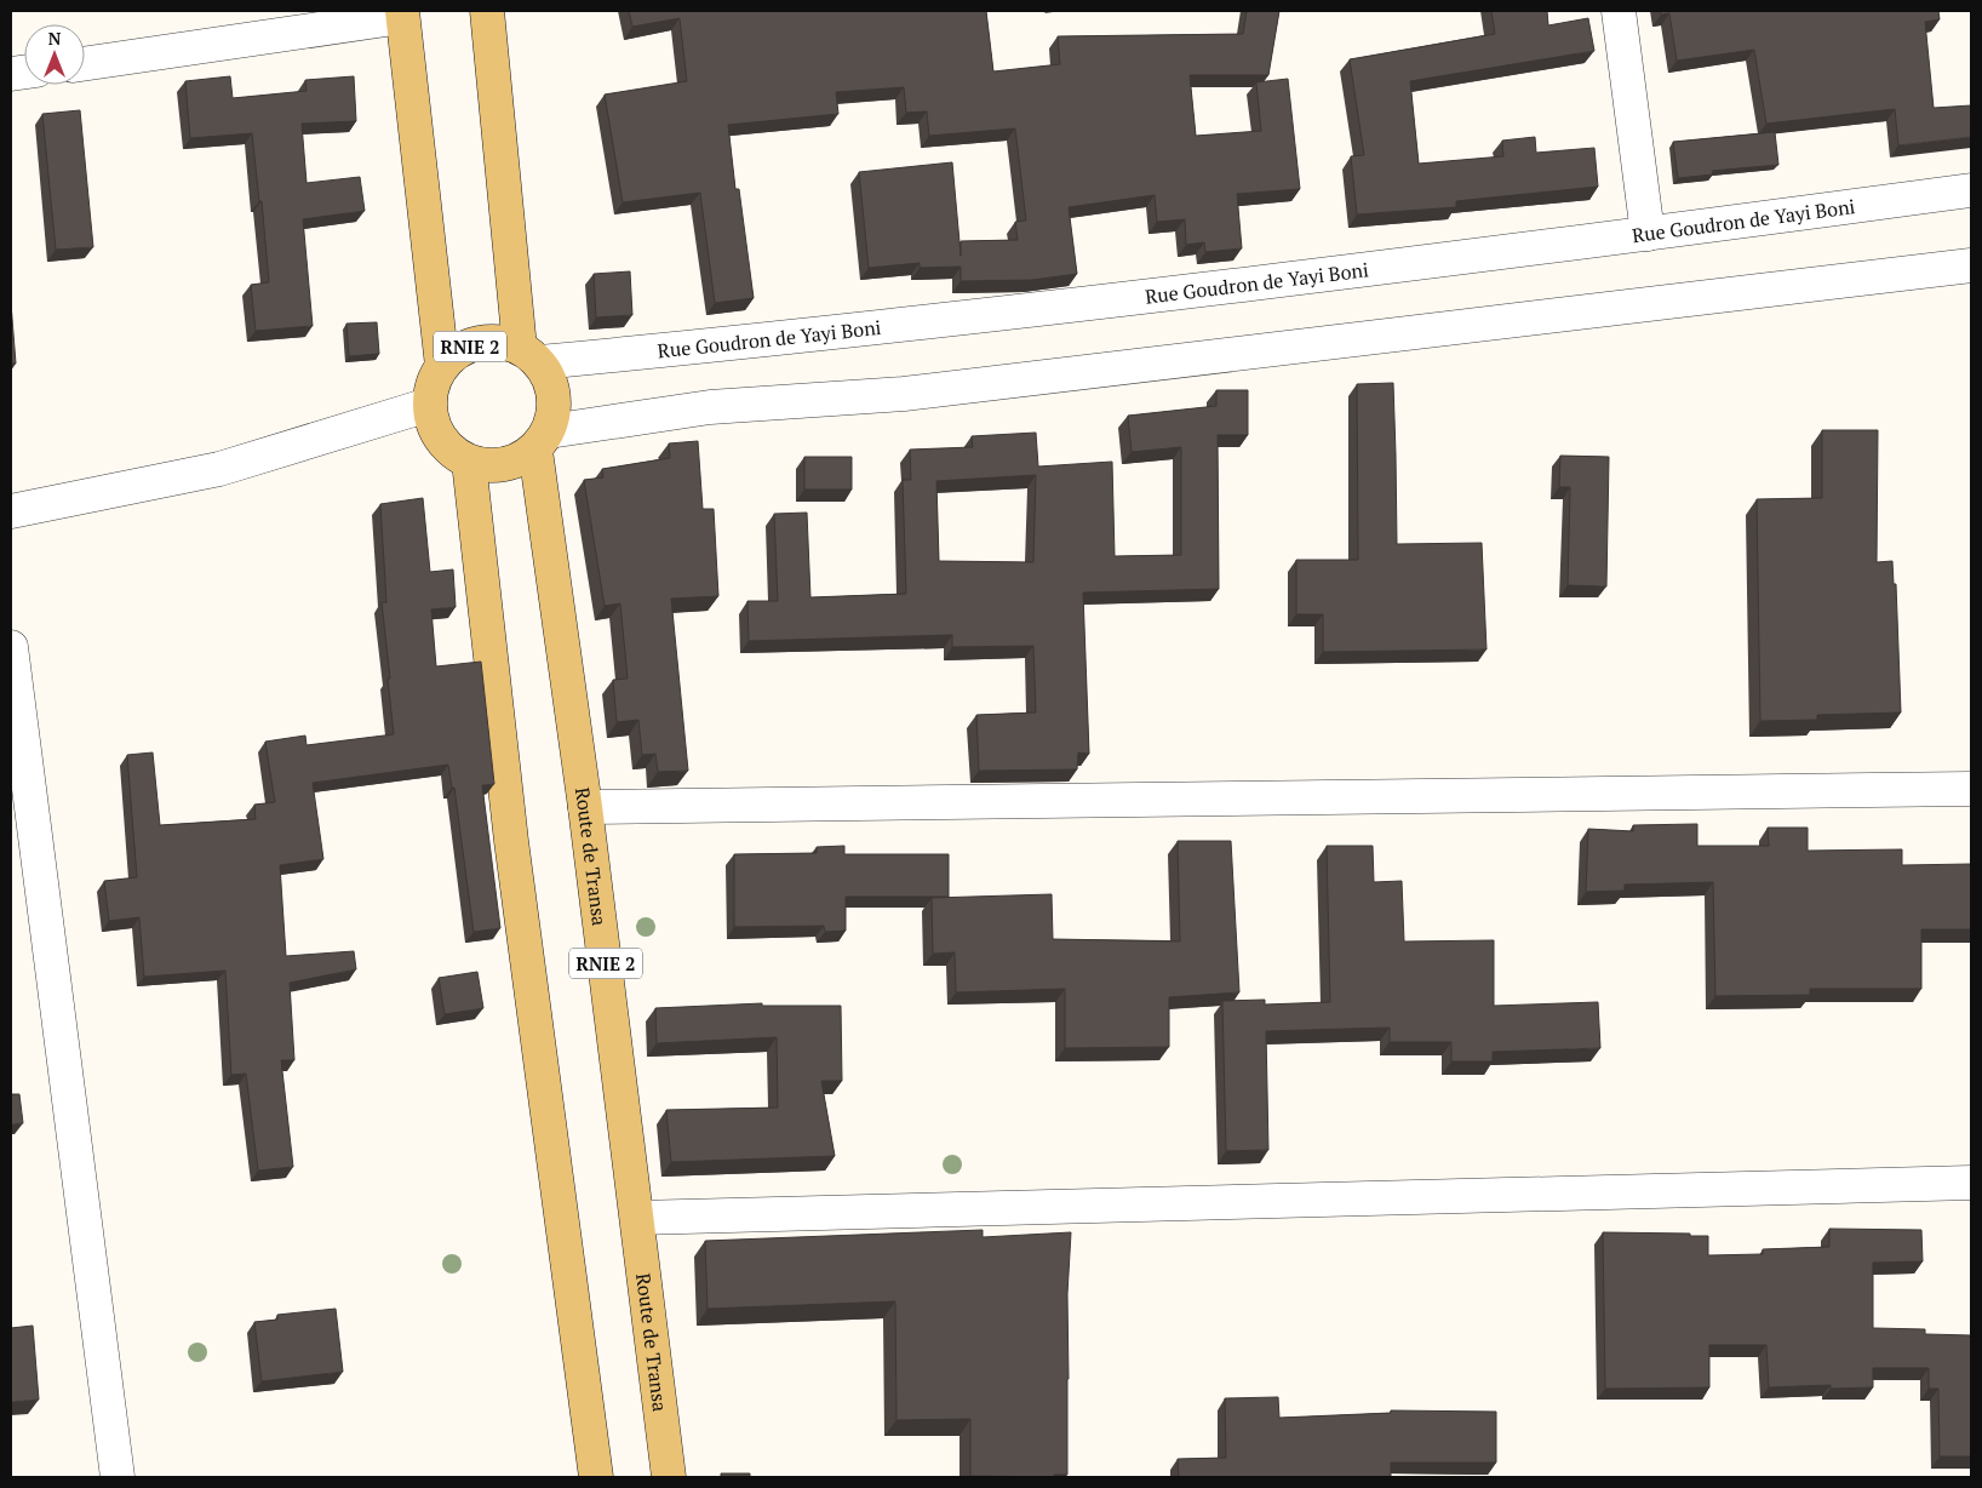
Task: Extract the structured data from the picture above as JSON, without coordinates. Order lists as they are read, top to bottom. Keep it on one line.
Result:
{"streets":{"main road":["RNIE 2","Route de Transa"],"street":["Rue Goudron de Yayi Boni"]},"crossings":[["Rue Goudron de Yayi Boni","RNIE 2"],["Rue Goudron de Yayi Boni","Route de Transa"],["RNIE 2","Route de Transa"]],"north":"top"}
